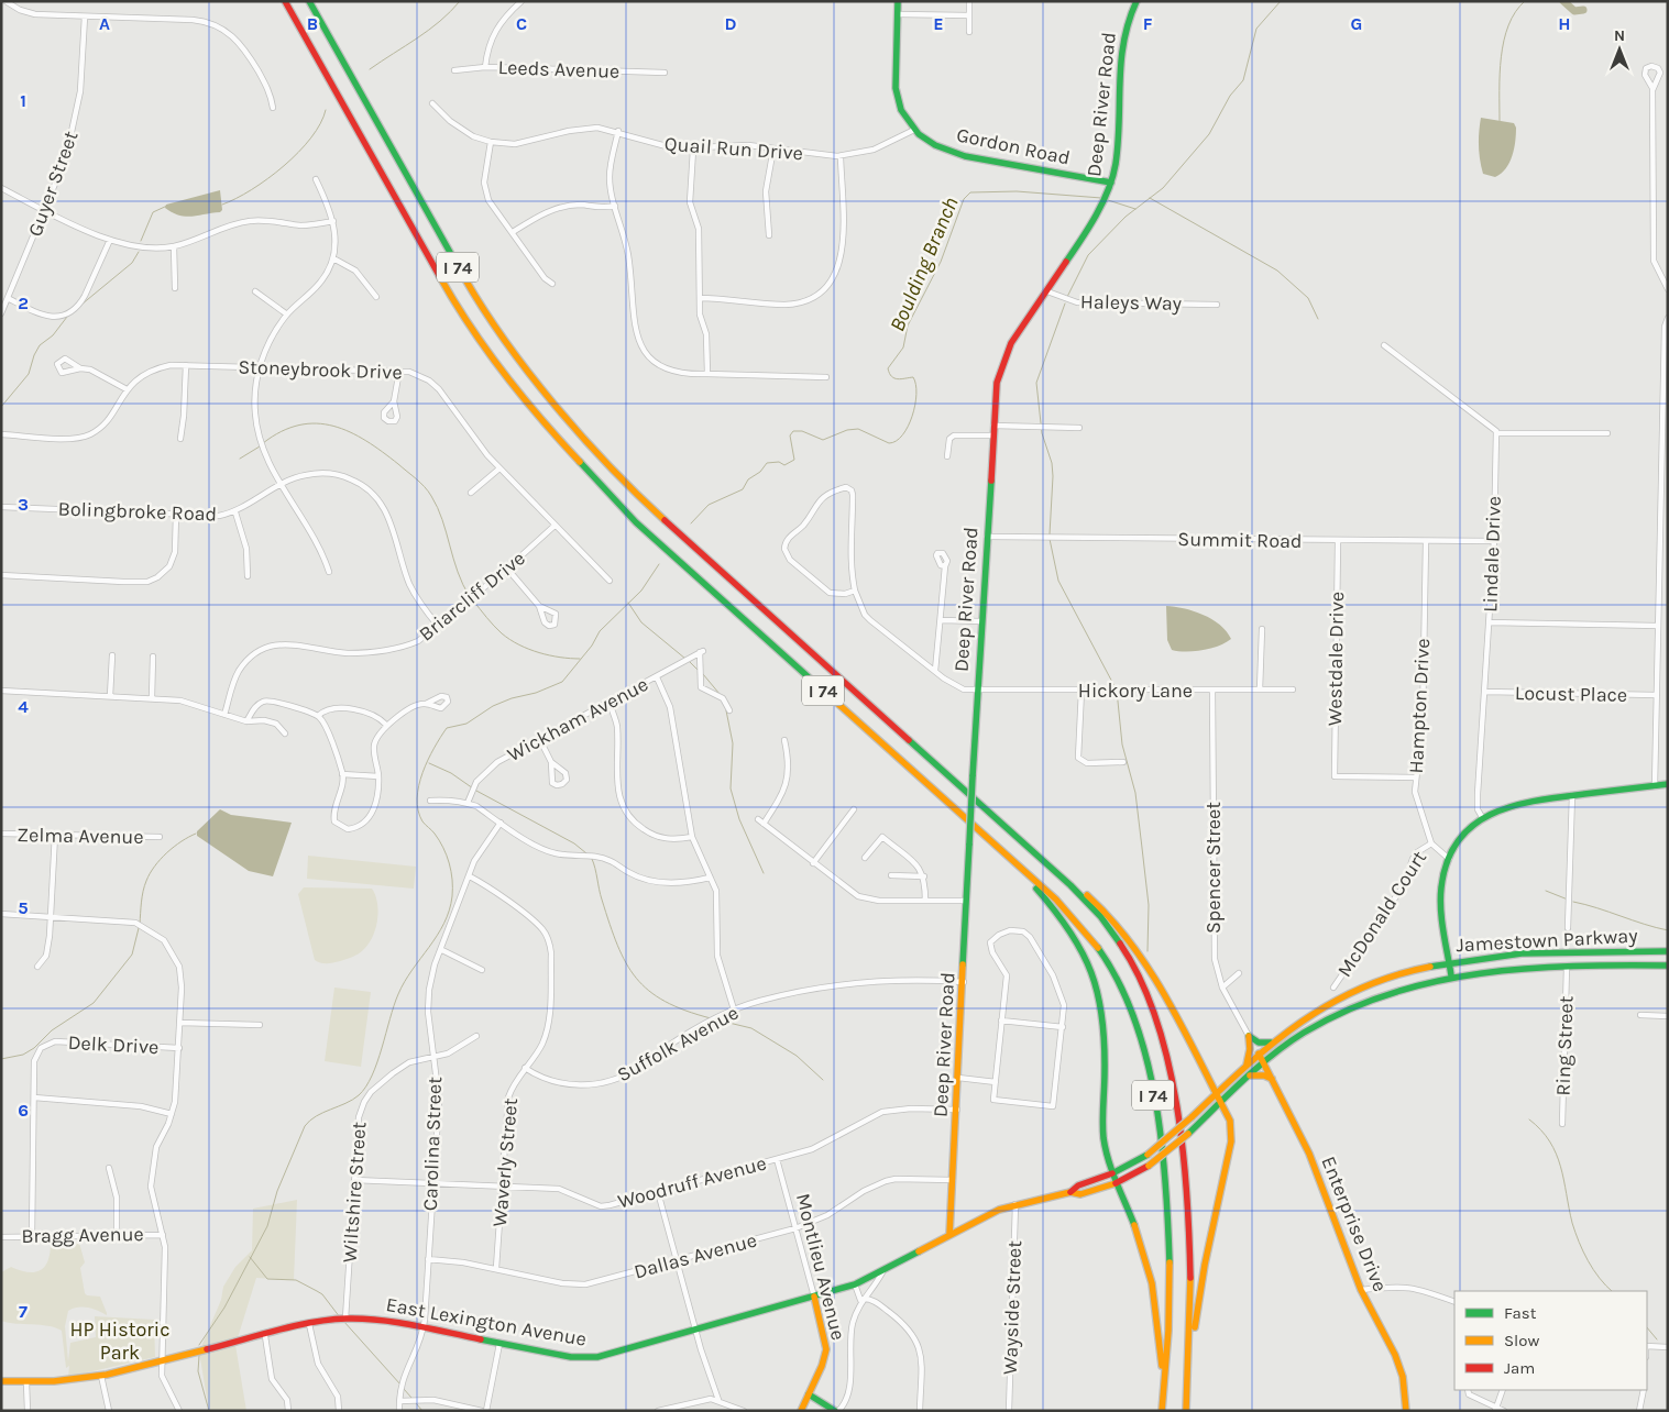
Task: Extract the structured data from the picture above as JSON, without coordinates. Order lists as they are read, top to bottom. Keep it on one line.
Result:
{"streets":{"main road":["Deep River Road","Gordon Road","I 74","Jamestown Parkway","Enterprise Drive","Montlieu Avenue","East Lexington Avenue"],"street":["Leeds Avenue","Quail Run Drive","Guyer Street","Haleys Way","Stoneybrook Drive","Bolingbroke Road","Summit Road","Lindale Drive","Briarcliff Drive","Westdale Drive","Hickory Lane","Locust Place","Hampton Drive","Wickham Avenue","Zelma Avenue","Spencer Street","McDonald Court","Suffolk Avenue","Delk Drive","Ring Street","Carolina Street","Waverly Street","Woodruff Avenue","Wiltshire Street","Bragg Avenue","Dallas Avenue","Wayside Street"]},"crossings":[["Deep River Road","Gordon Road"],["Deep River Road","Haleys Way"],["Deep River Road","Summit Road"],["Deep River Road","Hickory Lane"],["Deep River Road","Jamestown Parkway"],["Deep River Road","Suffolk Avenue"],["Deep River Road","Woodruff Avenue"],["Deep River Road","Dallas Avenue"],["Deep River Road","East Lexington Avenue"],["Gordon Road","Quail Run Drive"],["Stoneybrook Drive","Briarcliff Drive"],["Bolingbroke Road","Briarcliff Drive"],["Summit Road","Lindale Drive"],["Summit Road","Westdale Drive"],["Summit Road","Hampton Drive"],["Lindale Drive","Locust Place"],["Westdale Drive","Hampton Drive"],["Hickory Lane","Spencer Street"],["Hampton Drive","McDonald Court"],["Jamestown Parkway","Ring Street"],["Jamestown Parkway","Enterprise Drive"],["Jamestown Parkway","Wayside Street"],["Jamestown Parkway","East Lexington Avenue"],["Suffolk Avenue","Waverly Street"],["Delk Drive","Bragg Avenue"],["Carolina Street","Waverly Street"],["Carolina Street","Woodruff Avenue"],["Carolina Street","Wiltshire Street"],["Carolina Street","Dallas Avenue"],["Carolina Street","East Lexington Avenue"],["Waverly Street","Woodruff Avenue"],["Waverly Street","Dallas Avenue"],["Woodruff Avenue","Wiltshire Street"],["Woodruff Avenue","Montlieu Avenue"],["Wiltshire Street","East Lexington Avenue"],["Dallas Avenue","Montlieu Avenue"],["Montlieu Avenue","East Lexington Avenue"]],"water":["Boulding Branch"],"parks":["HP Historic Park"],"legend":["Fast","Slow","Jam"],"north":"top","grid":{"columns":["A","B","C","D","E","F","G","H"],"rows":["1","2","3","4","5","6","7"]}}
